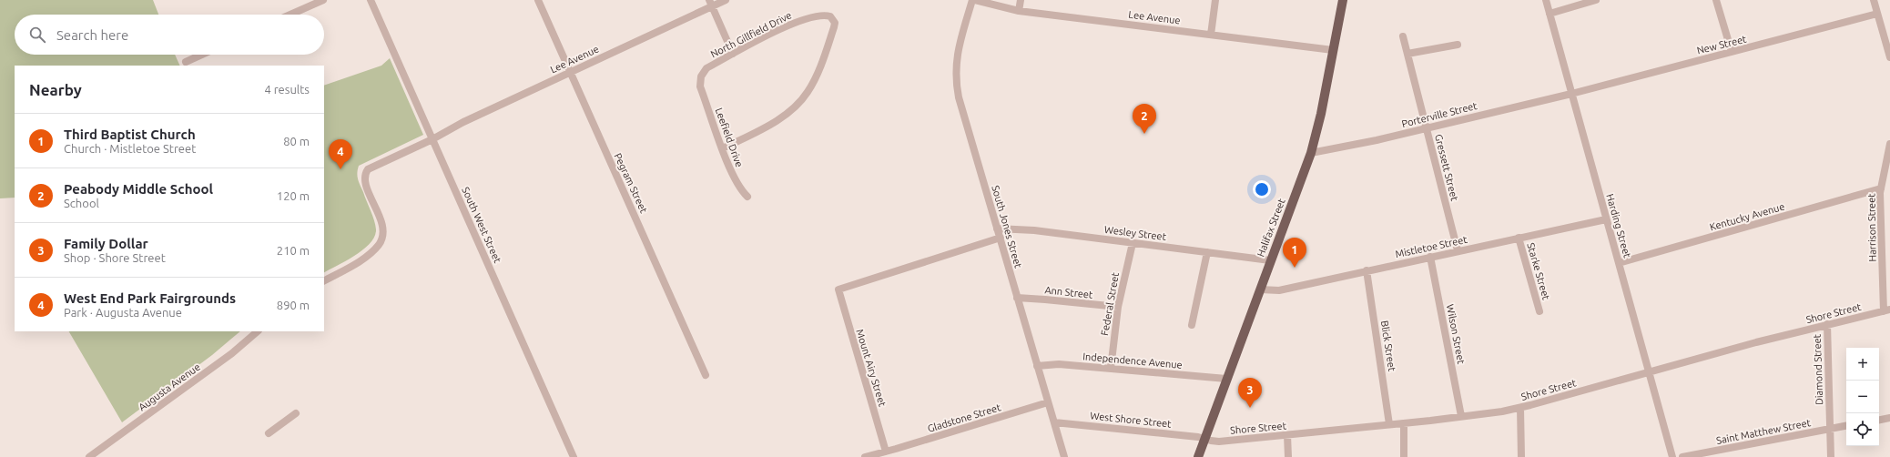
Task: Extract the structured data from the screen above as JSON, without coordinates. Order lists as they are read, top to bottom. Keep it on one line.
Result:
{"streets":{"main road":["Halifax Street"],"street":["Lee Avenue","North Gillfield Drive","New Street","Porterville Street","Leefield Drive","Gressett Street","Pegram Street","Kentucky Avenue","South West Street","Harding Street","South Jones Street","Harrison Street","Wesley Street","Mistletoe Street","Starke Street","Ann Street","Federal Street","Shore Street","Wilson Street","Blick Street","Independence Avenue","Mount Airy Street","Diamond Street","Augusta Avenue","Gladstone Street","West Shore Street","Saint Matthew Street"]},"crossings":[["Lee Avenue","Pegram Street"],["Lee Avenue","South West Street"],["Lee Avenue","Halifax Street"],["North Gillfield Drive","Leefield Drive"],["New Street","Porterville Street"],["New Street","Harding Street"],["Porterville Street","Gressett Street"],["Porterville Street","Harding Street"],["Porterville Street","Halifax Street"],["Gressett Street","Mistletoe Street"],["Kentucky Avenue","Harding Street"],["Kentucky Avenue","Harrison Street"],["Harding Street","Mistletoe Street"],["Harding Street","Shore Street"],["South Jones Street","Wesley Street"],["South Jones Street","Ann Street"],["South Jones Street","Independence Avenue"],["South Jones Street","Mount Airy Street"],["South Jones Street","Gladstone Street"],["South Jones Street","West Shore Street"],["Halifax Street","Wesley Street"],["Halifax Street","Mistletoe Street"],["Halifax Street","Shore Street"],["Halifax Street","Independence Avenue"],["Halifax Street","West Shore Street"],["Harrison Street","Shore Street"],["Wesley Street","Federal Street"],["Mistletoe Street","Starke Street"],["Mistletoe Street","Wilson Street"],["Mistletoe Street","Blick Street"],["Ann Street","Federal Street"],["Federal Street","Independence Avenue"],["Shore Street","Wilson Street"],["Shore Street","Blick Street"],["Shore Street","Diamond Street"],["Shore Street","West Shore Street"],["Mount Airy Street","Gladstone Street"],["Diamond Street","Saint Matthew Street"]],"page":{"search":"Search here","heading":["Nearby","4 results"],"pins":["2","4","1","3"],"list":[{"mark":"1","name":"Third Baptist Church","note":"Church · Mistletoe Street","value":"80 m"},{"mark":"2","name":"Peabody Middle School","note":"School","value":"120 m"},{"mark":"3","name":"Family Dollar","note":"Shop · Shore Street","value":"210 m"},{"mark":"4","name":"West End Park Fairgrounds","note":"Park · Augusta Avenue","value":"890 m"}],"map_buttons":["+","−"]}}
